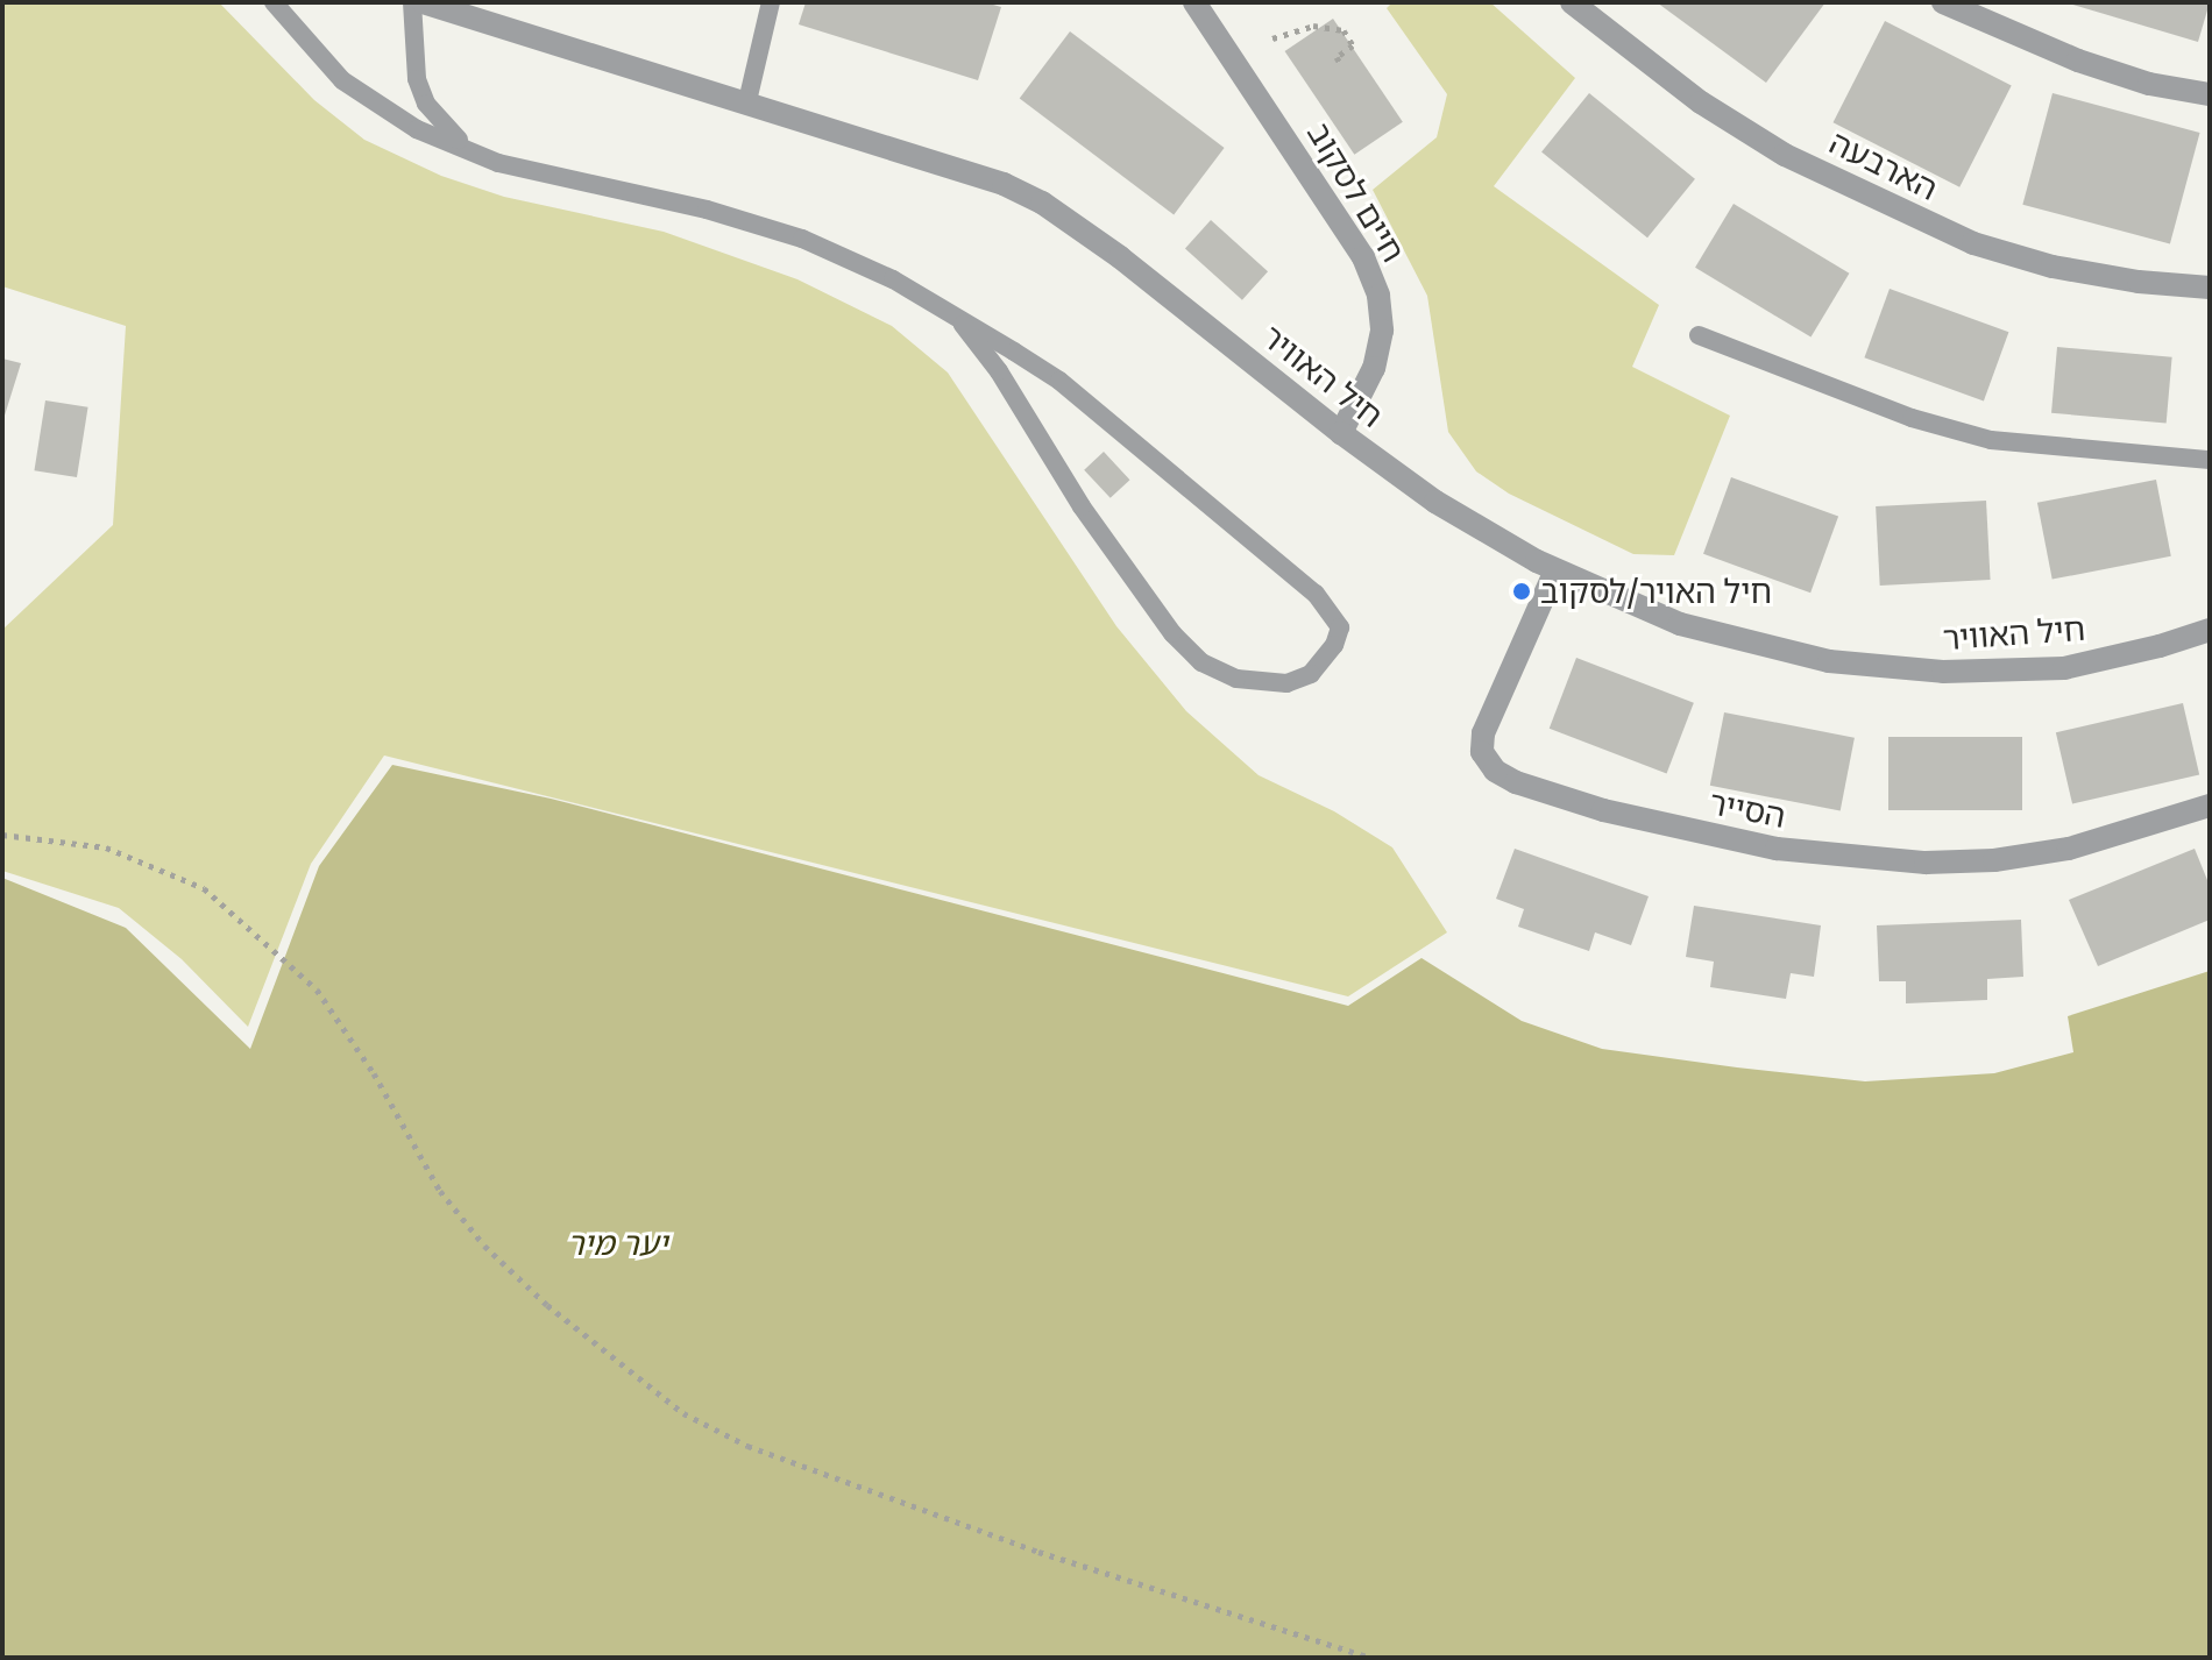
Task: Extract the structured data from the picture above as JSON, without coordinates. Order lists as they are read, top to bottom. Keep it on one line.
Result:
{"streets":{"street":["הארבעה","חיים לסקוב","חיל האוויר","הסייר"]},"crossings":[["חיים לסקוב","חיל האוויר"],["חיל האוויר","הסייר"]],"parks":["יער מיר"],"places":["חיל האויר/לסקוב"]}
